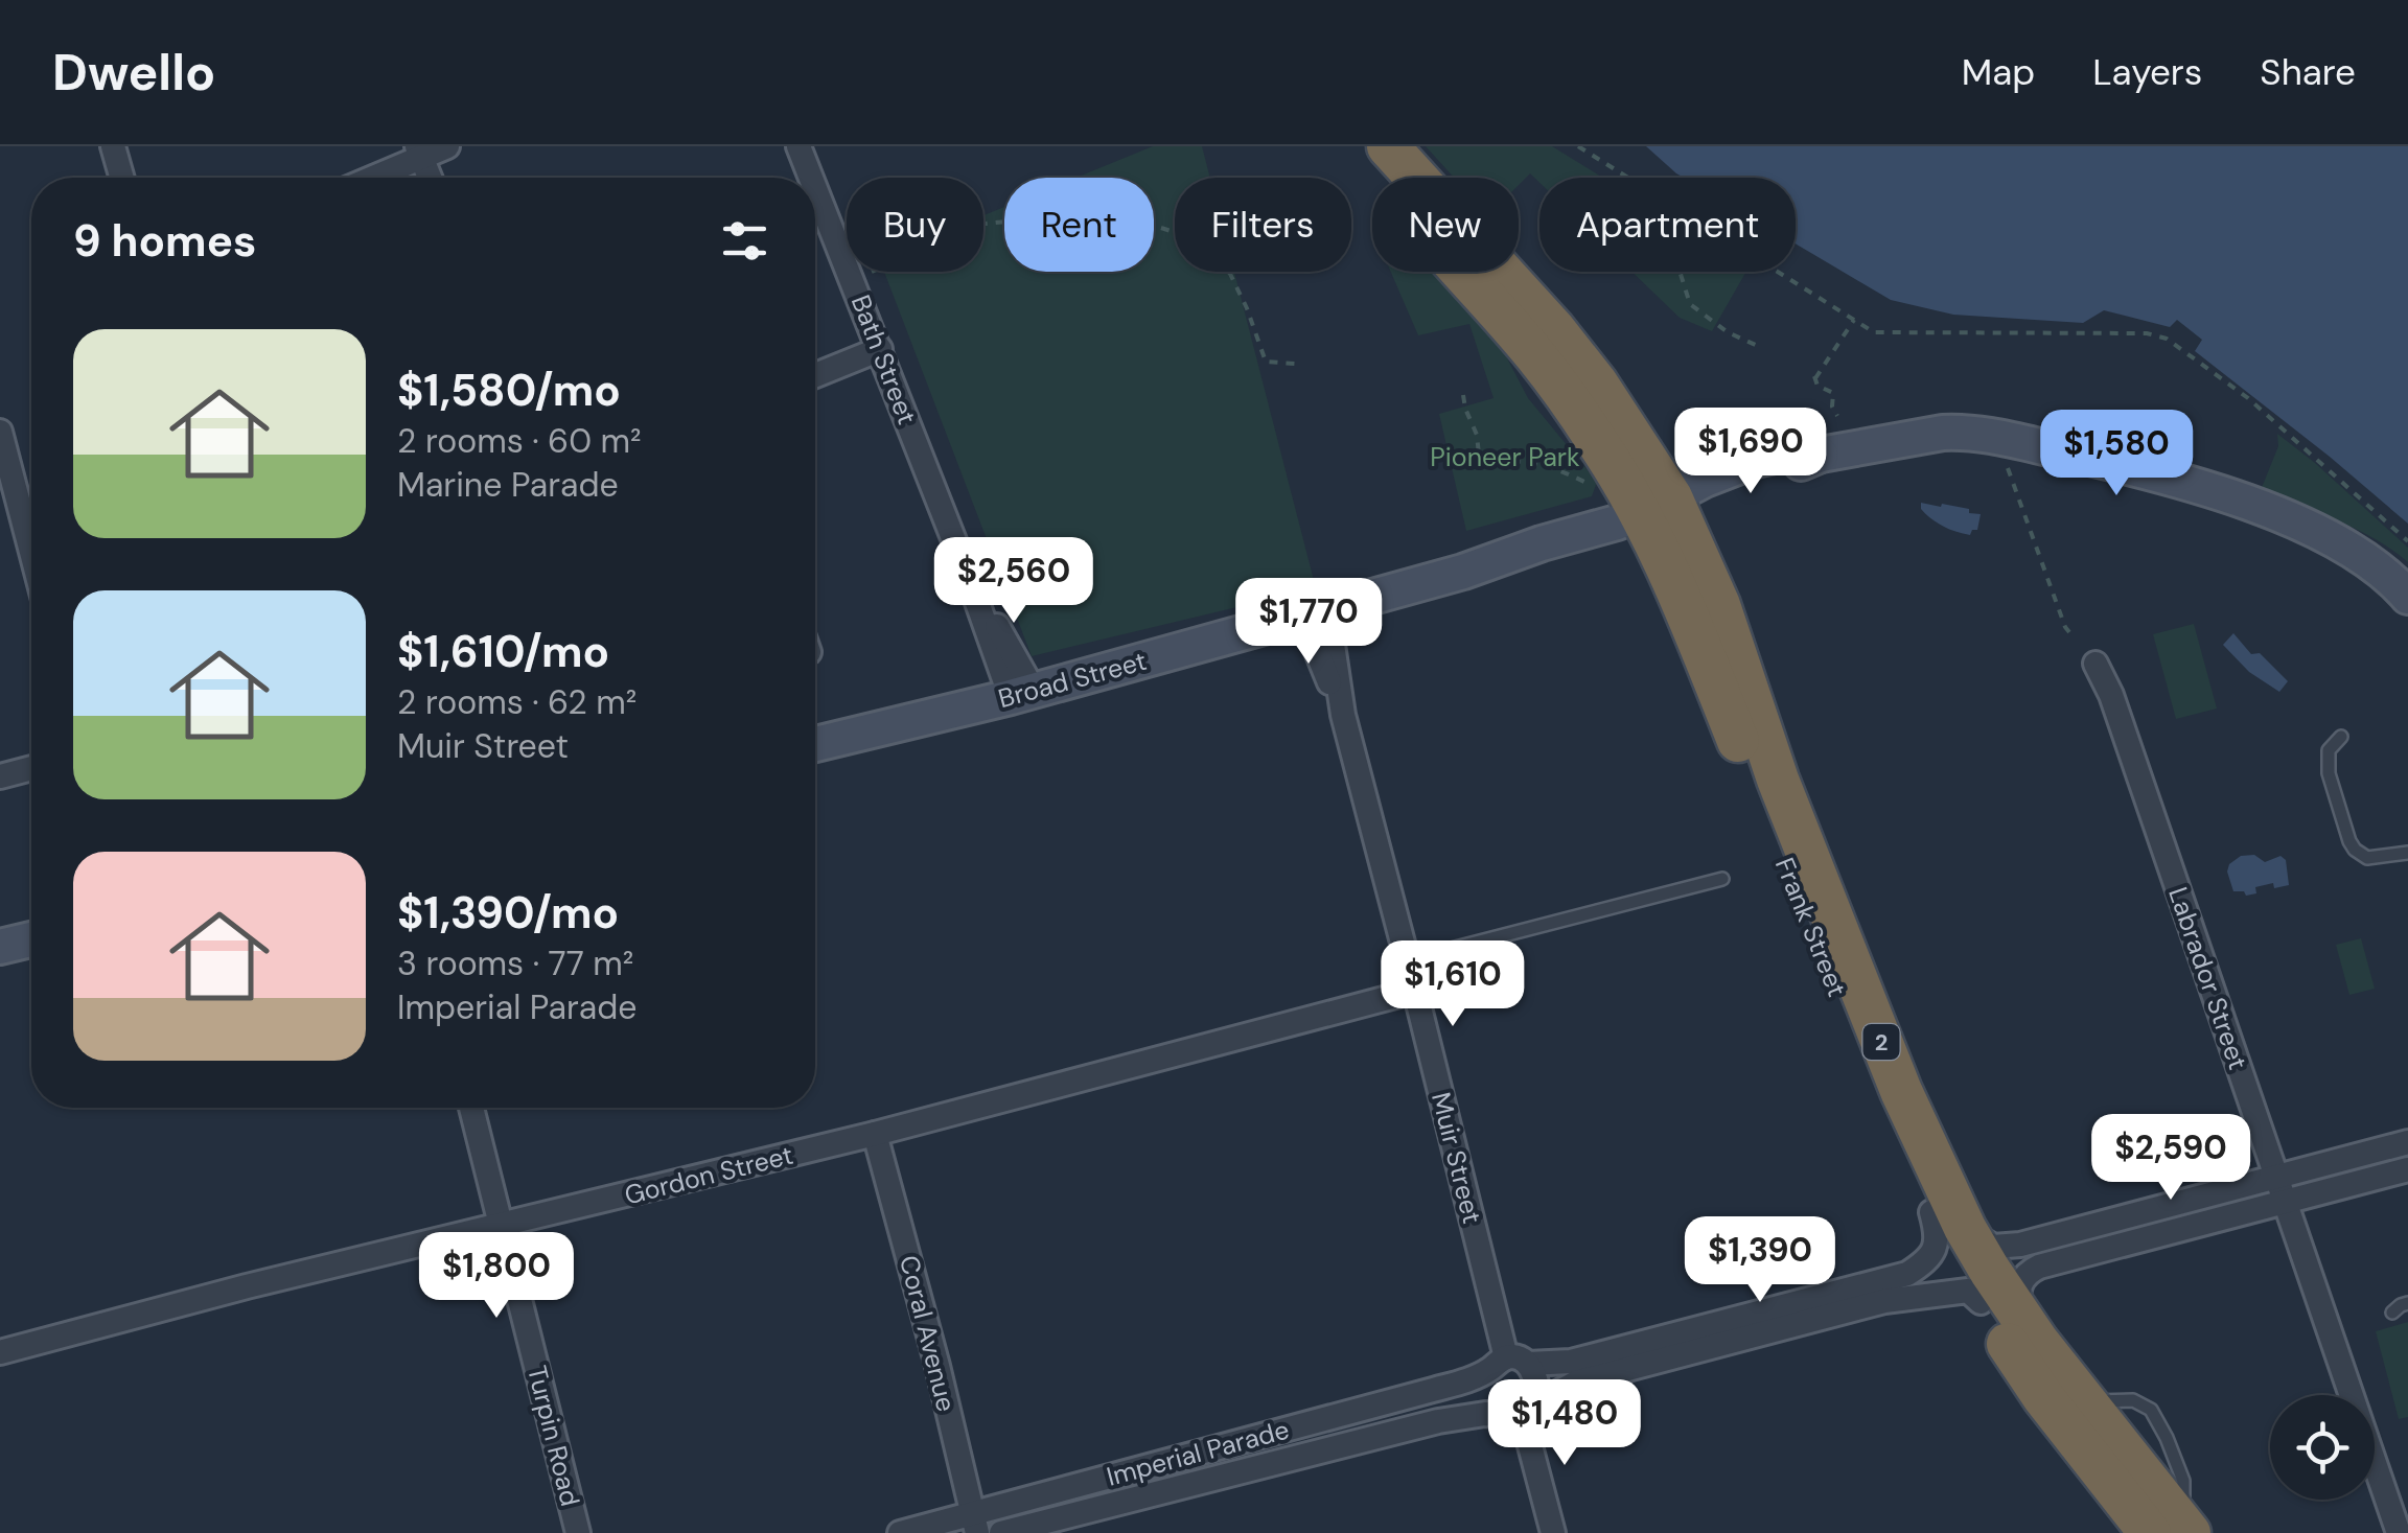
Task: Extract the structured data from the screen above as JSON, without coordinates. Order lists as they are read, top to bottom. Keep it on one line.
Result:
{"streets":{"highway":["Frank Street","2"],"street":["Bath Street","Broad Street","Labrador Street","Muir Street","Gordon Street","Coral Avenue","Turpin Road","Imperial Parade"]},"crossings":[["Bath Street","Broad Street"],["Broad Street","Frank Street"],["Broad Street","2"],["Broad Street","Muir Street"],["Frank Street","2"],["Frank Street","Imperial Parade"],["Muir Street","Gordon Street"],["Muir Street","Imperial Parade"],["Gordon Street","Coral Avenue"],["Gordon Street","Turpin Road"],["Coral Avenue","Imperial Parade"]],"parks":["Pioneer Park"],"page":{"header":"Dwello","nav":["Map","Layers","Share"],"chip":["Buy","Rent","Filters","New","Apartment"],"heading":"9 homes","list":[{"name":"$1,580/mo","note":"2 rooms · 60 m² · Marine Parade"},{"name":"$1,610/mo","note":"2 rooms · 62 m² · Muir Street"},{"name":"$1,390/mo","note":"3 rooms · 77 m² · Imperial Parade"}],"price":["$1,690","$1,580","$2,560","$1,770","$1,610","$2,590","$1,390","$1,800","$1,480"]}}
